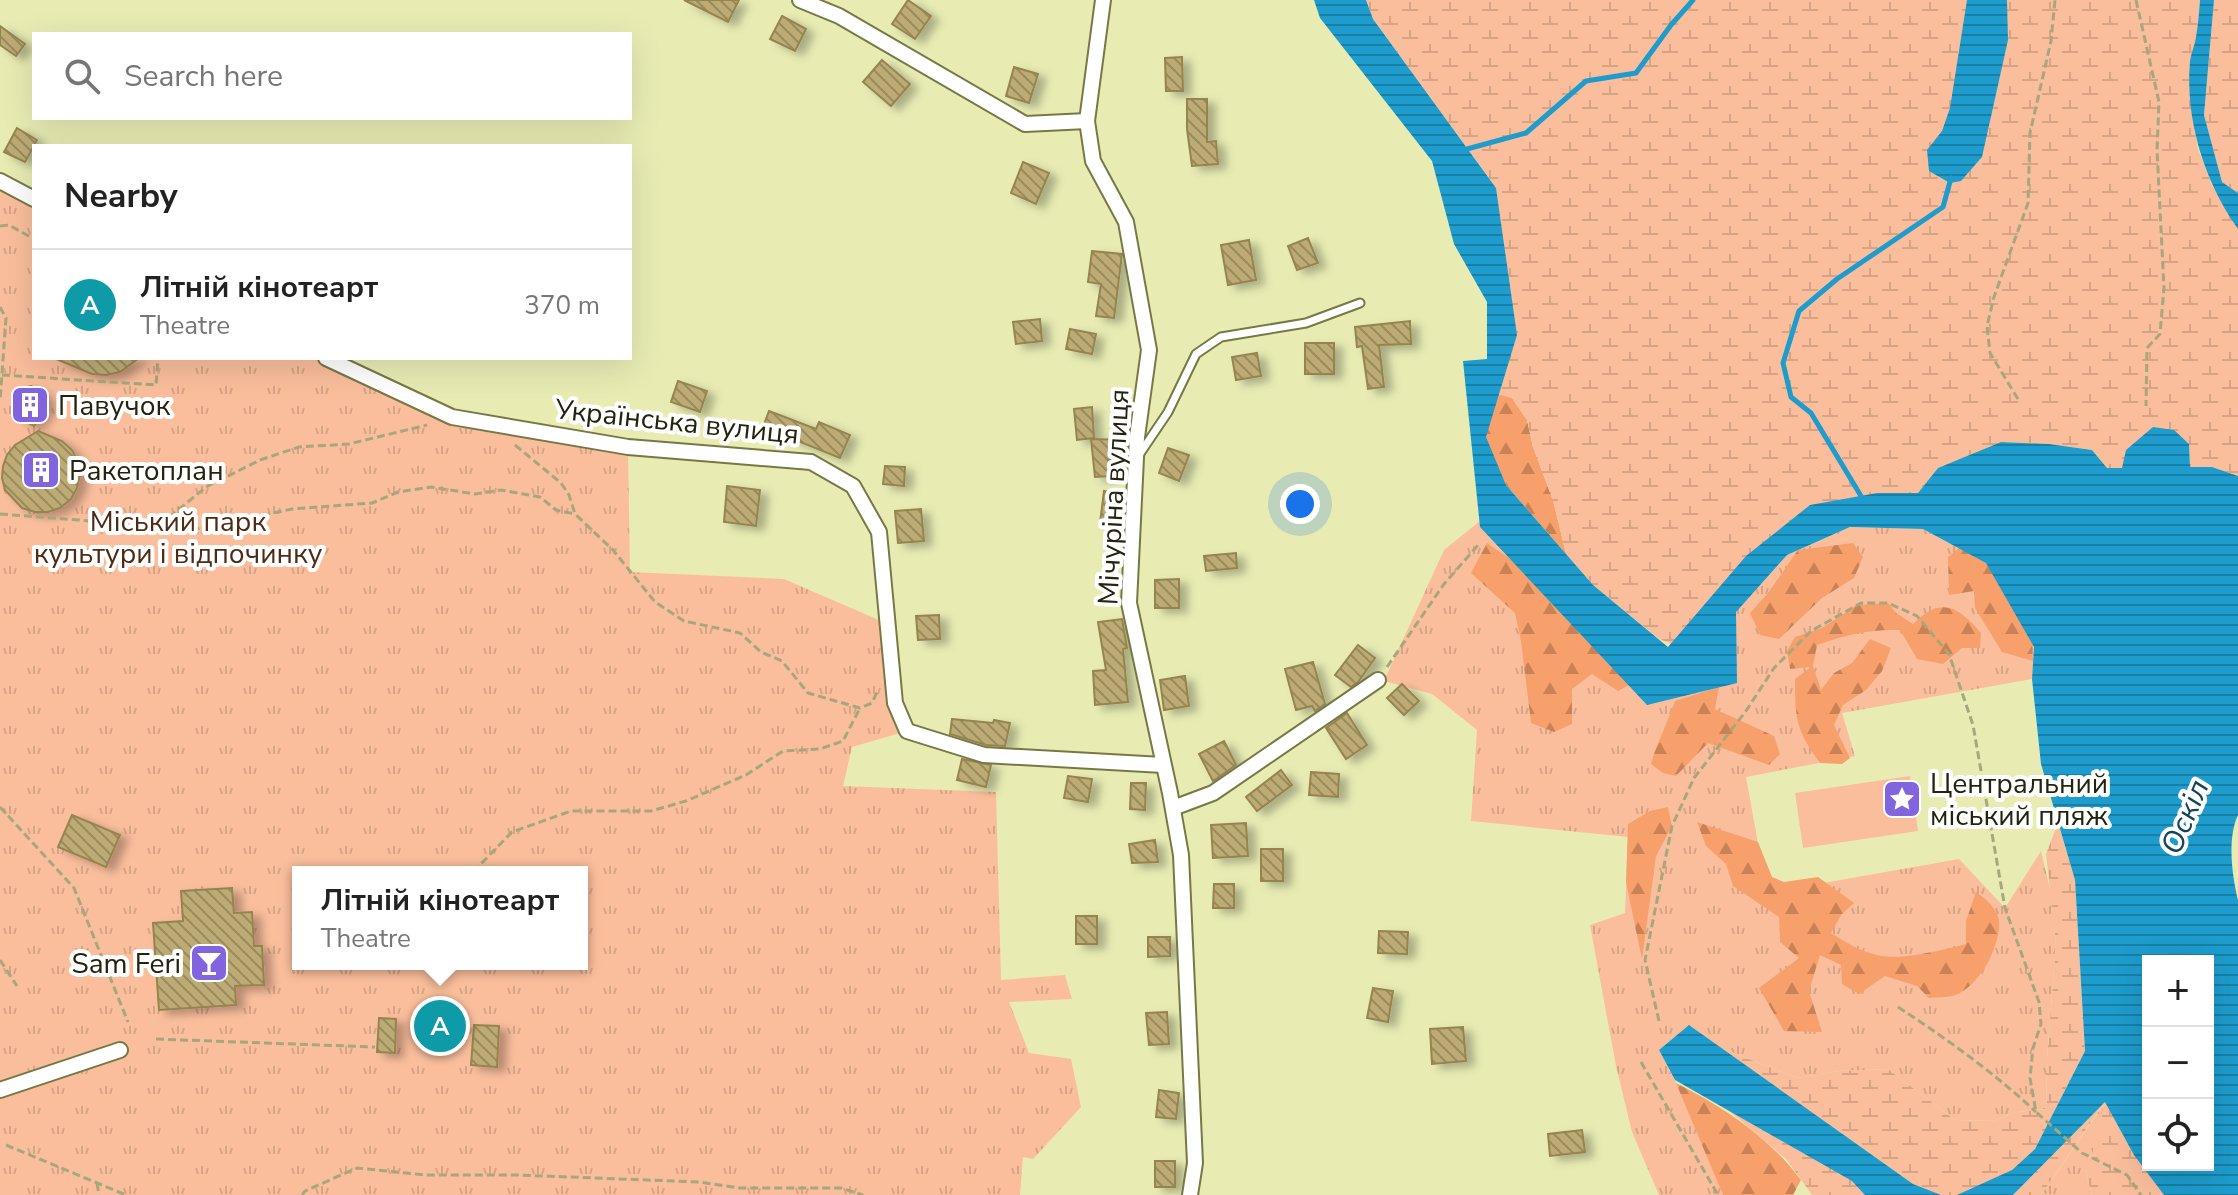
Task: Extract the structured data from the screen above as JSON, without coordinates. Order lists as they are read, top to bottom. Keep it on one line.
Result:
{"streets":{"street":["Українська вулиця","Мічуріна вулиця"]},"crossings":[["Українська вулиця","Мічуріна вулиця"]],"water":["Оскіл"],"parks":["Міський парк культури і відпочинку"],"places":{"building":["Павучок","Ракетоплан"],"place":["Центральний міський пляж"],"bar":["Sam Feri"]},"page":{"search":"Search here","heading":"Nearby","list":[{"mark":"A","name":"Літній кінотеарт","note":"Theatre","value":"370 m"}],"popup":["Літній кінотеарт","Theatre"],"map_buttons":["+","−"],"pins":"A"}}
